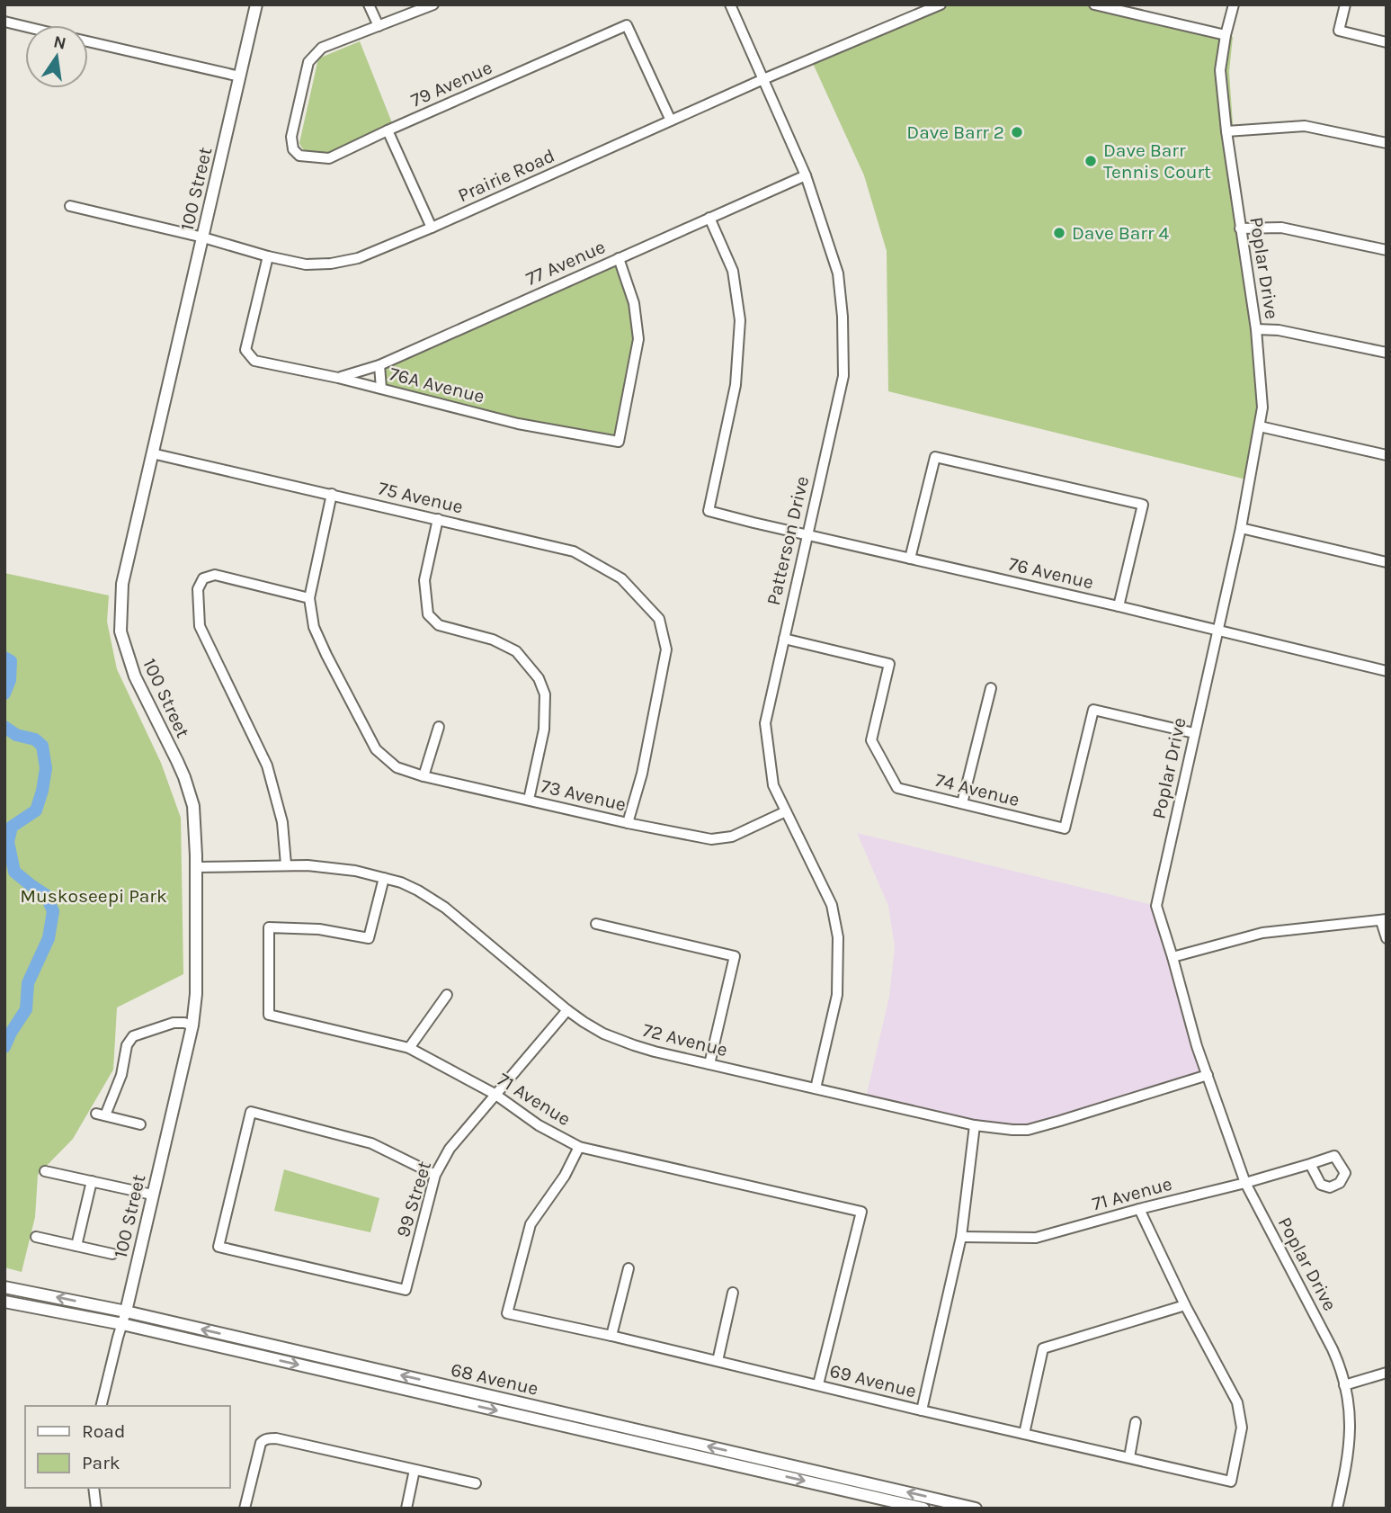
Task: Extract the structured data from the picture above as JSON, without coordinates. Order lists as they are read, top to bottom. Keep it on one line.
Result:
{"streets":{"main road":["100 Street","68 Avenue"],"street":["79 Avenue","Prairie Road","77 Avenue","Poplar Drive","76A Avenue","75 Avenue","Patterson Drive","76 Avenue","74 Avenue","73 Avenue","72 Avenue","71 Avenue","99 Street","69 Avenue"]},"crossings":[["79 Avenue","Prairie Road"],["Prairie Road","100 Street"],["Prairie Road","76A Avenue"],["Prairie Road","Patterson Drive"],["100 Street","75 Avenue"],["100 Street","72 Avenue"],["100 Street","68 Avenue"],["77 Avenue","76A Avenue"],["77 Avenue","Patterson Drive"],["77 Avenue","76 Avenue"],["Poplar Drive","76 Avenue"],["Poplar Drive","74 Avenue"],["Poplar Drive","72 Avenue"],["Poplar Drive","71 Avenue"],["75 Avenue","73 Avenue"],["Patterson Drive","76 Avenue"],["Patterson Drive","74 Avenue"],["Patterson Drive","73 Avenue"],["Patterson Drive","72 Avenue"],["72 Avenue","71 Avenue"],["72 Avenue","99 Street"],["71 Avenue","99 Street"],["71 Avenue","69 Avenue"]],"parks":["Muskoseepi Park"],"places":["Dave Barr 2","Dave Barr Tennis Court","Dave Barr 4"],"legend":["Road","Park"],"north":"top"}
